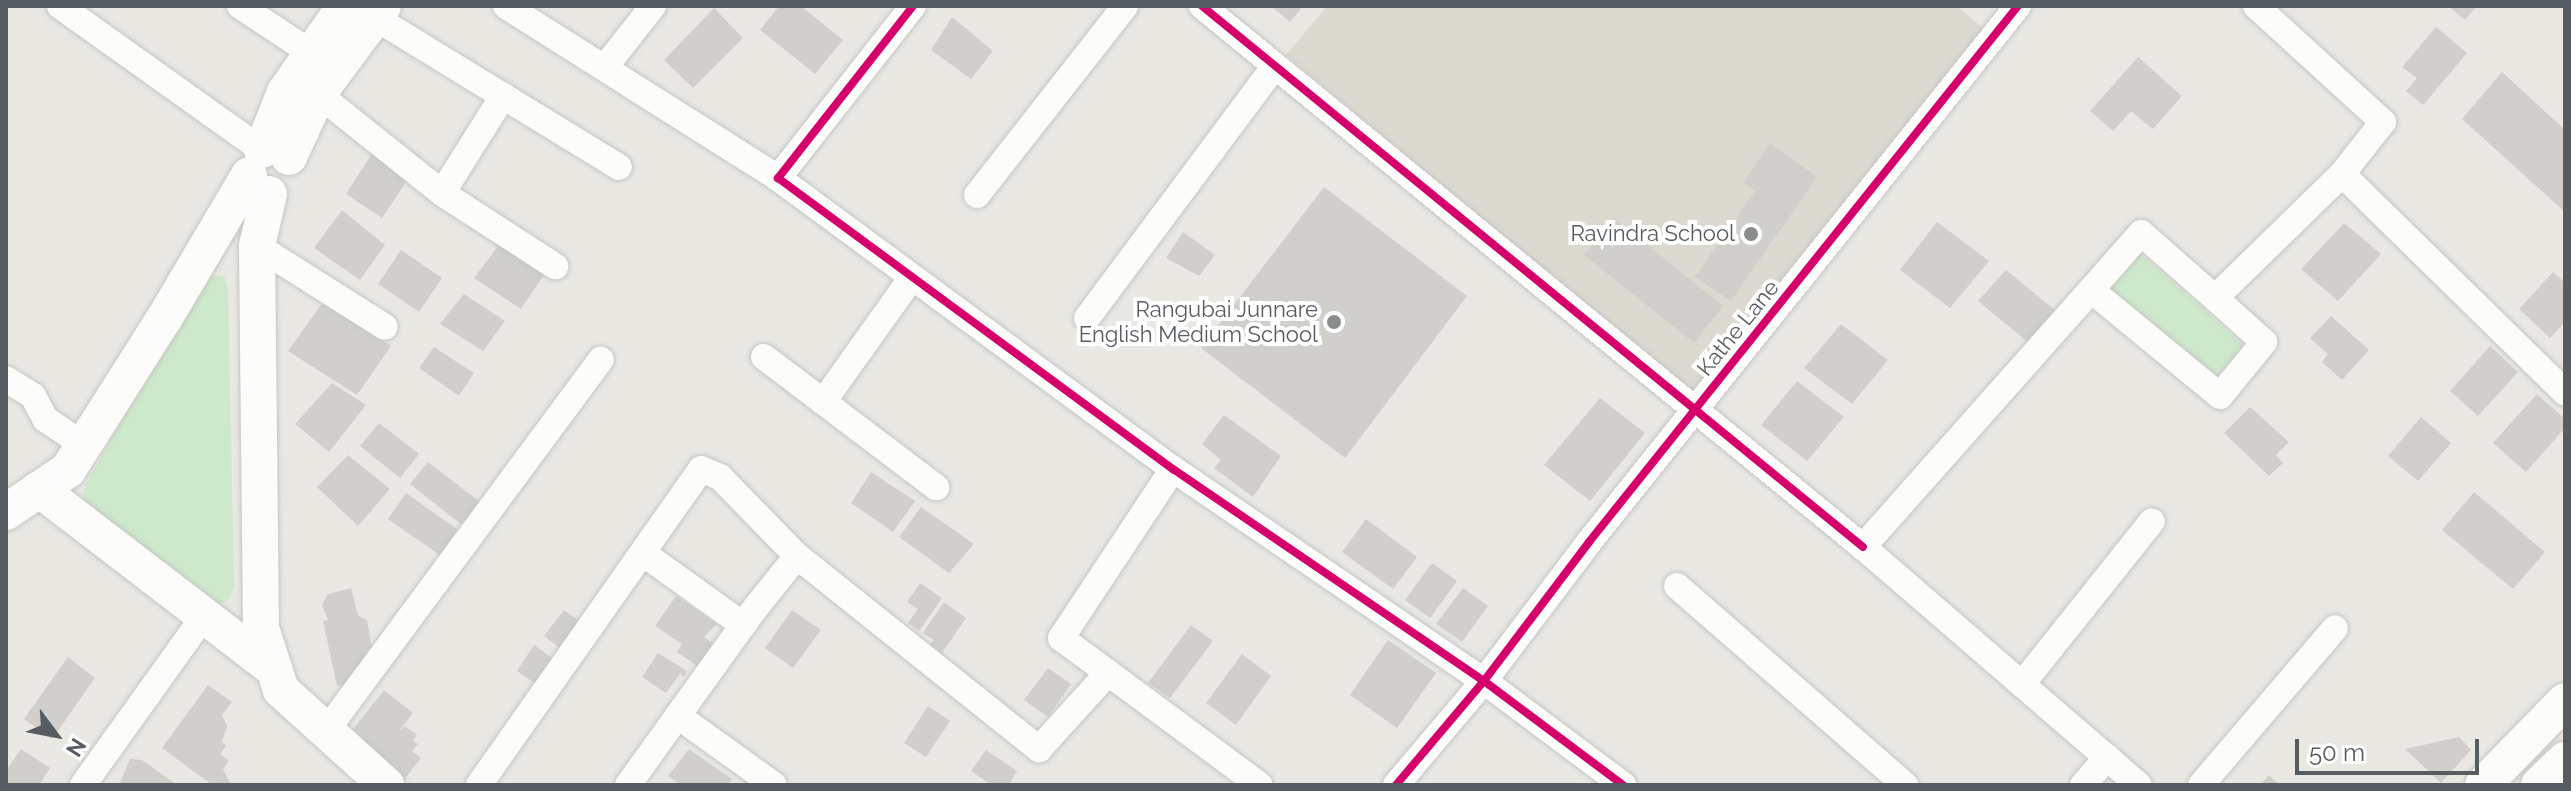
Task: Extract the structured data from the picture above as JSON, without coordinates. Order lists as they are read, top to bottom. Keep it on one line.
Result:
{"streets":{"street":["Kathe Lane"]},"places":["Ravindra School","Rangubai Junnare English Medium School"],"scale_bar":"50 m","north":"bottom right"}
